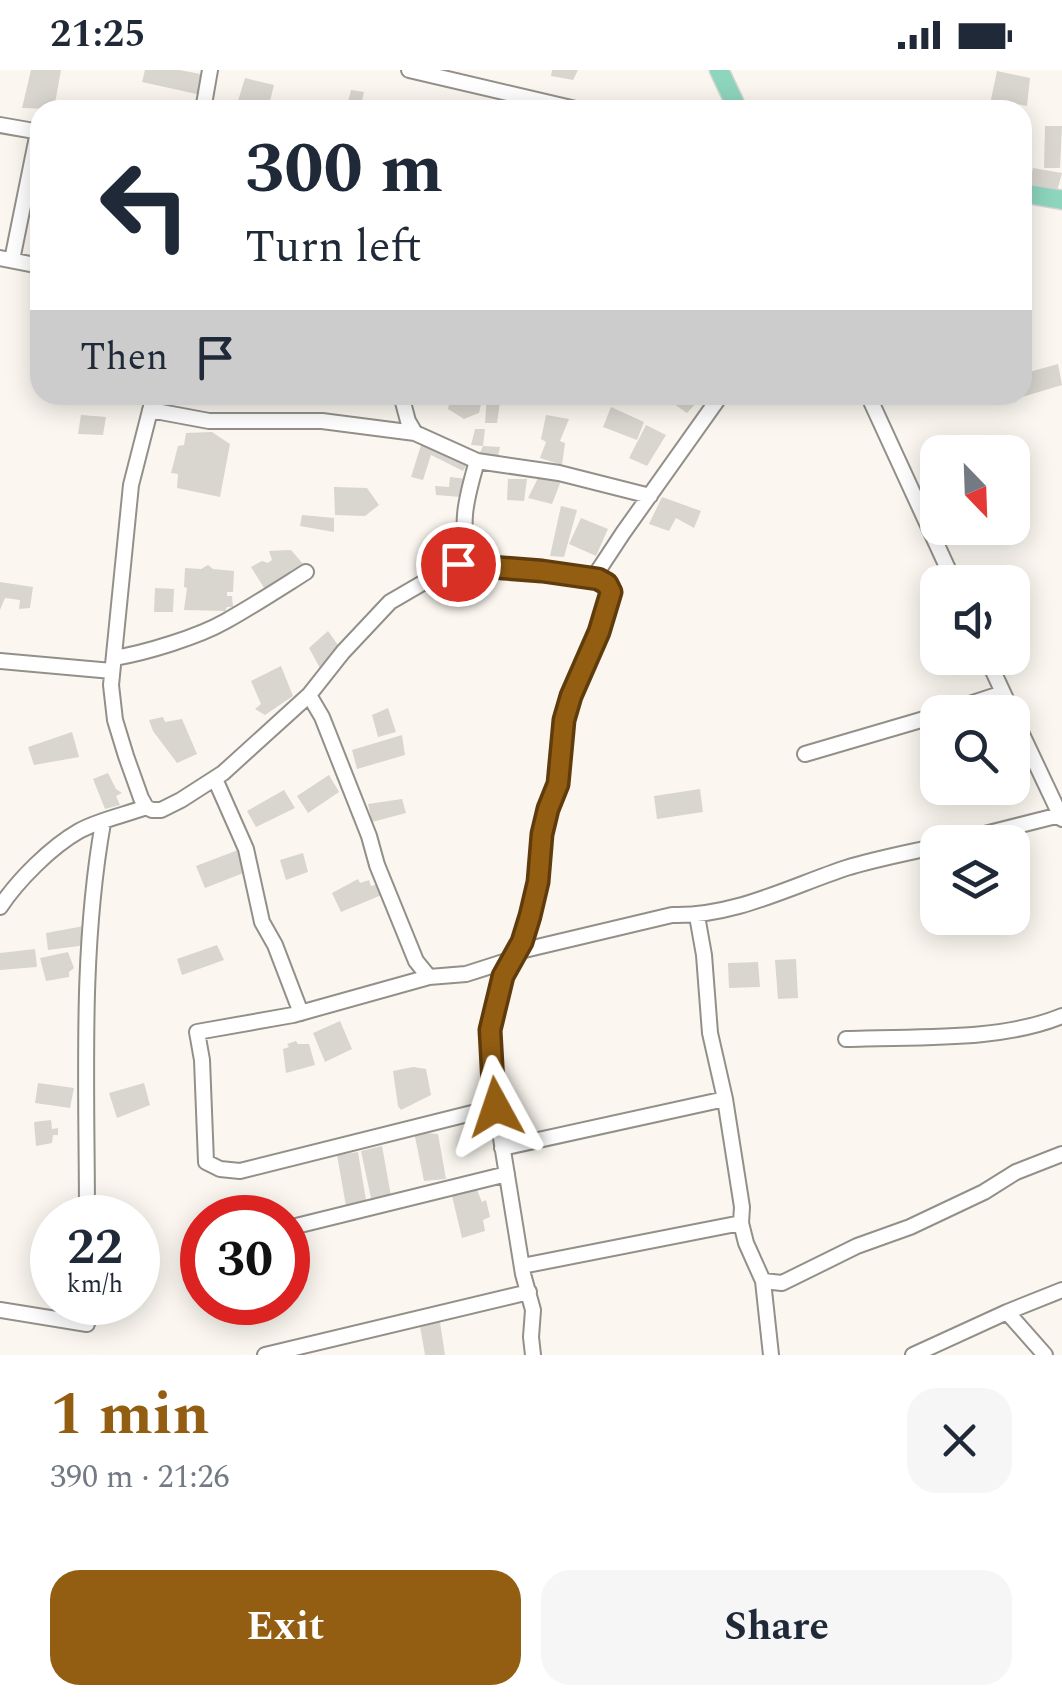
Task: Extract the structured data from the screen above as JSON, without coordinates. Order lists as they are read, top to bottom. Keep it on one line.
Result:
{"north":"bottom right","page":{"status":"21:25","turn":["300 m","Turn left"],"then":"Then","speed":"22 km/h","limit":"30","heading":["1 min","390 m · 21:26"],"buttons":["Exit","Share"]}}
